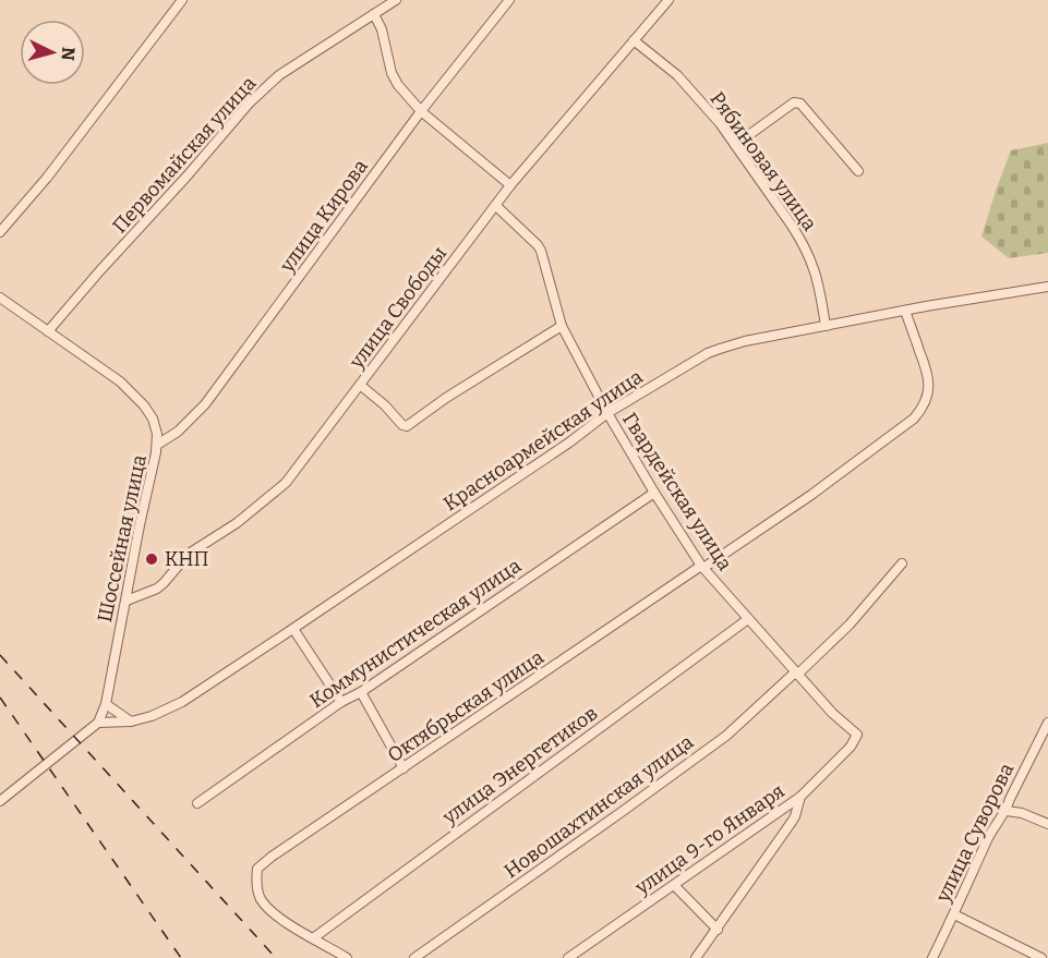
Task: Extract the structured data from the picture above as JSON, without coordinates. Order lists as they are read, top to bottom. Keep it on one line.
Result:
{"streets":{"street":["Первомайская улица","Рябиновая улица","улица Кирова","улица Свободы","Красноармейская улица","Гвардейская улица","Шоссейная улица","Коммунистическая улица","Октябрьская улица","улица Энергетиков","Новошахтинская улица","улица Суворова","улица 9-го Января"]},"crossings":[["Первомайская улица","Шоссейная улица"],["Рябиновая улица","улица Свободы"],["Рябиновая улица","Красноармейская улица"],["улица Кирова","Шоссейная улица"],["улица Свободы","Гвардейская улица"],["улица Свободы","Шоссейная улица"],["Красноармейская улица","Гвардейская улица"],["Красноармейская улица","Шоссейная улица"],["Красноармейская улица","Октябрьская улица"],["Гвардейская улица","Коммунистическая улица"],["Гвардейская улица","Октябрьская улица"],["Гвардейская улица","улица Энергетиков"],["Гвардейская улица","Новошахтинская улица"],["Гвардейская улица","улица 9-го Января"],["Октябрьская улица","улица Энергетиков"]],"places":["КНП"],"north":"right"}
